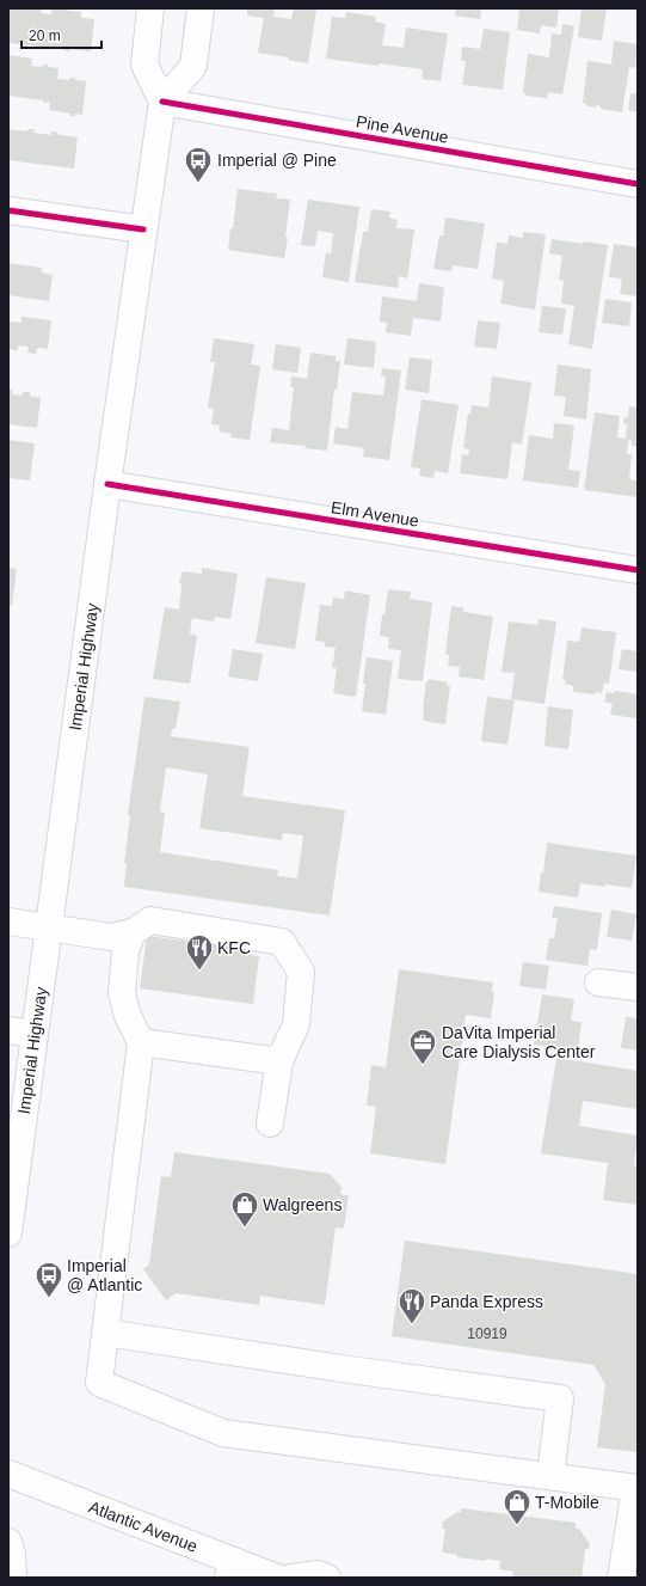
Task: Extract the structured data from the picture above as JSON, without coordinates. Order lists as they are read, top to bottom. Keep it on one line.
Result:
{"streets":{"main road":["Pine Avenue","Elm Avenue","Imperial Highway","Atlantic Avenue"]},"crossings":[["Pine Avenue","Imperial Highway"],["Elm Avenue","Imperial Highway"]],"places":{"bus stop":["Imperial @ Pine","Imperial @ Atlantic"],"restaurant":["KFC","Panda Express"],"office":["DaVita Imperial Care Dialysis Center"],"shop":["Walgreens","T-Mobile"]},"house_numbers":["10919"],"scale_bar":"20 m"}
